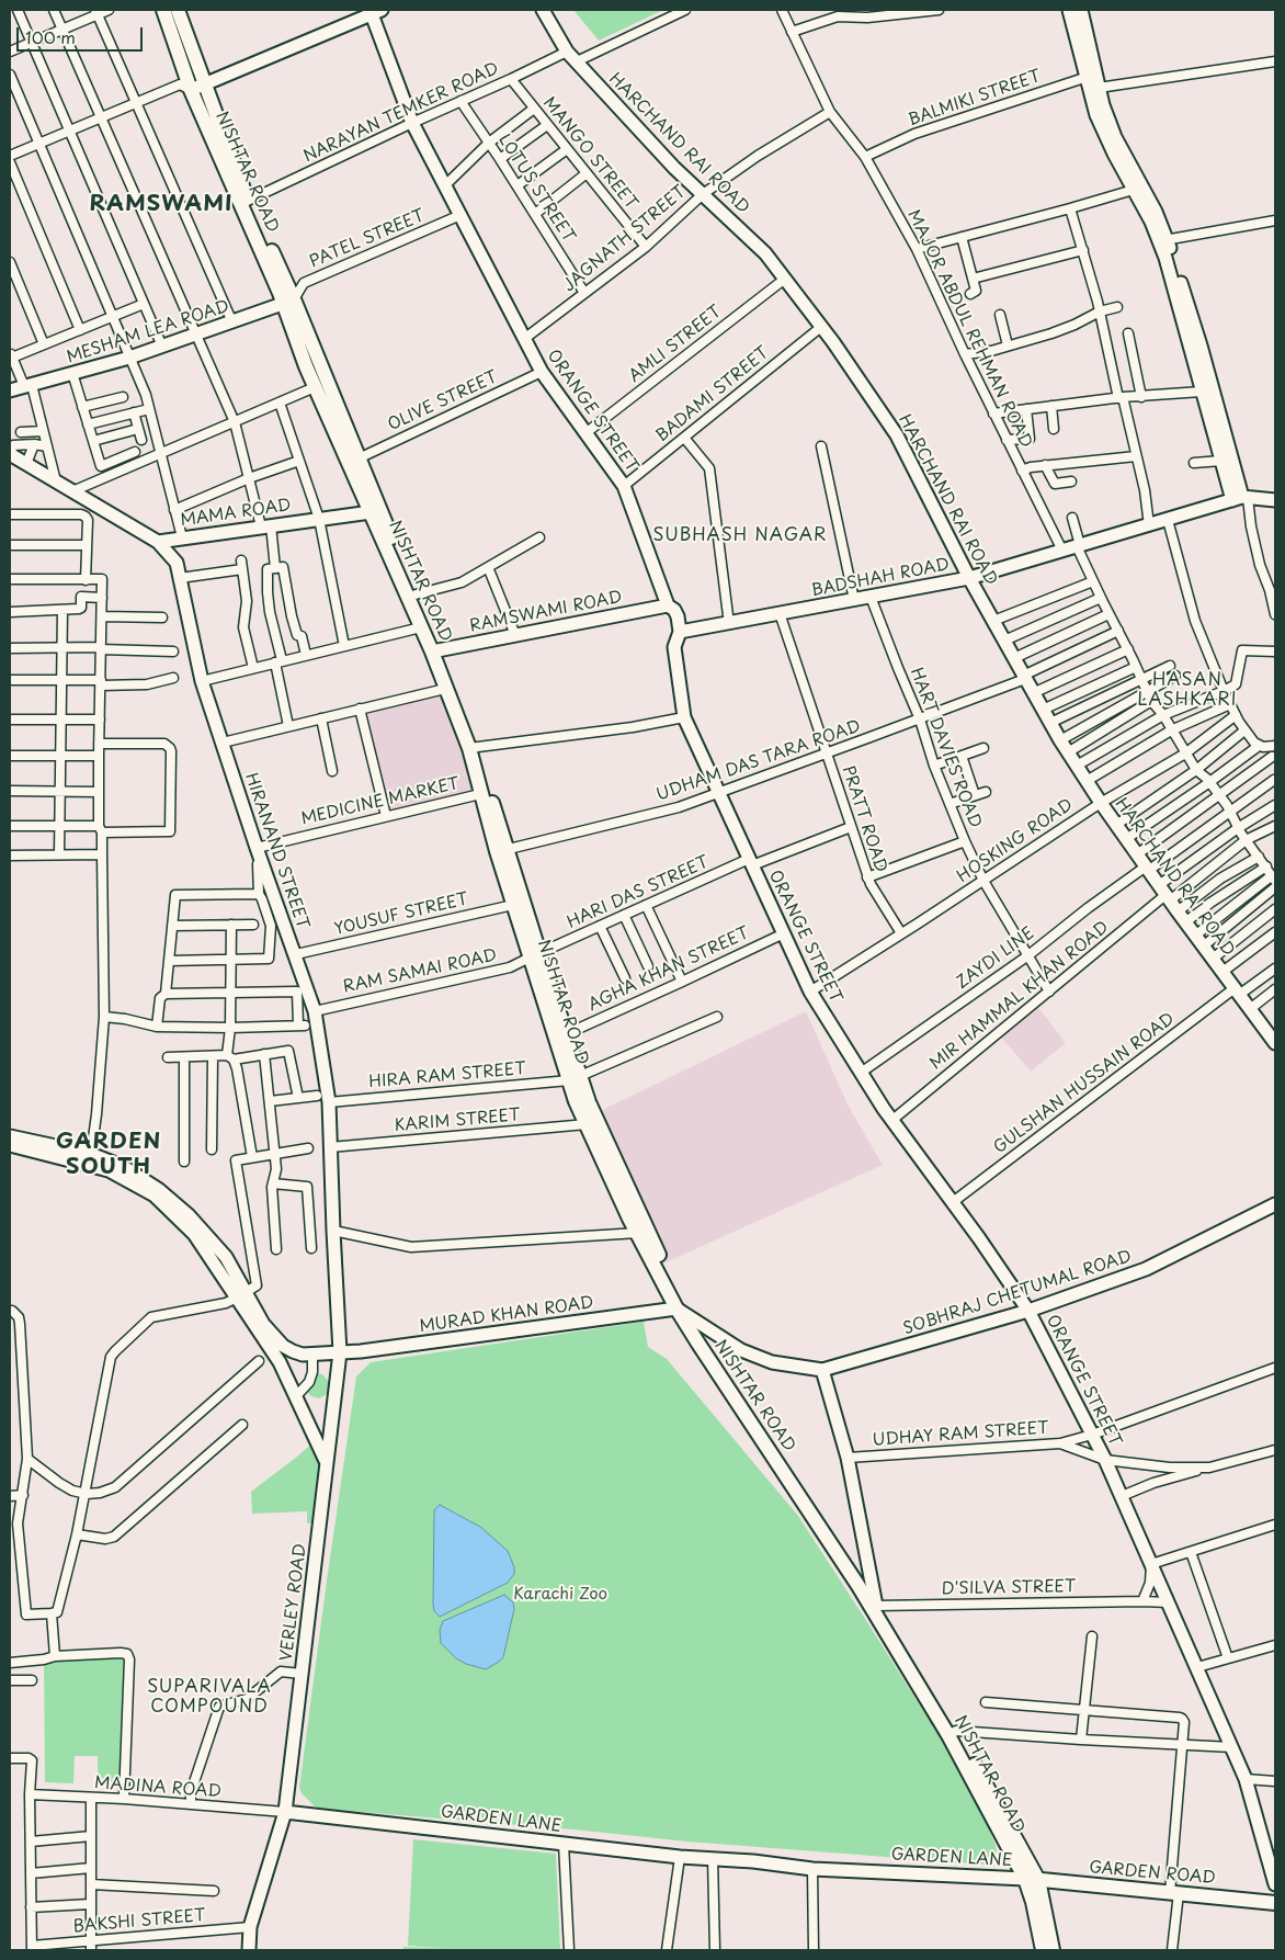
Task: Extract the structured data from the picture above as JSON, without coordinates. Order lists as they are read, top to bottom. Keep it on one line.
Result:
{"streets":{"main road":["HARCHAND RAI ROAD","NISHTAR ROAD","MESHAM LEA ROAD","ORANGE STREET","MAMA ROAD","BADSHAH ROAD","RAMSWAMI ROAD","HIRANAND STREET","SOBHRAJ CHETUMAL ROAD","MURAD KHAN ROAD","VERLEY ROAD","GARDEN LANE","GARDEN ROAD"],"street":["BALMIKI STREET","NARAYAN TEMKER ROAD","MANGO STREET","LOTUS STREET","PATEL STREET","JAGNATH STREET","MAJOR ABDUL REHMAN ROAD","AMLI STREET","BADAMI STREET","OLIVE STREET","HART DAVIES ROAD","UDHAM DAS TARA ROAD","MEDICINE MARKET","PRATT ROAD","HOSKING ROAD","HARI DAS STREET","YOUSUF STREET","ZAYDI LINE","AGHA KHAN STREET","RAM SAMAI ROAD","MIR HAMMAL KHAN ROAD","HIRA RAM STREET","GULSHAN HUSSAIN ROAD","KARIM STREET","UDHAY RAM STREET","D'SILVA STREET","MADINA ROAD","BAKSHI STREET"]},"crossings":[["BALMIKI STREET","MAJOR ABDUL REHMAN ROAD"],["NARAYAN TEMKER ROAD","HARCHAND RAI ROAD"],["NARAYAN TEMKER ROAD","MANGO STREET"],["NARAYAN TEMKER ROAD","NISHTAR ROAD"],["NARAYAN TEMKER ROAD","LOTUS STREET"],["NARAYAN TEMKER ROAD","ORANGE STREET"],["HARCHAND RAI ROAD","JAGNATH STREET"],["HARCHAND RAI ROAD","AMLI STREET"],["HARCHAND RAI ROAD","BADAMI STREET"],["HARCHAND RAI ROAD","BADSHAH ROAD"],["HARCHAND RAI ROAD","UDHAM DAS TARA ROAD"],["HARCHAND RAI ROAD","HOSKING ROAD"],["HARCHAND RAI ROAD","ZAYDI LINE"],["HARCHAND RAI ROAD","MIR HAMMAL KHAN ROAD"],["HARCHAND RAI ROAD","GULSHAN HUSSAIN ROAD"],["MANGO STREET","JAGNATH STREET"],["NISHTAR ROAD","PATEL STREET"],["NISHTAR ROAD","MESHAM LEA ROAD"],["NISHTAR ROAD","OLIVE STREET"],["NISHTAR ROAD","MAMA ROAD"],["NISHTAR ROAD","RAMSWAMI ROAD"],["NISHTAR ROAD","UDHAM DAS TARA ROAD"],["NISHTAR ROAD","MEDICINE MARKET"],["NISHTAR ROAD","HARI DAS STREET"],["NISHTAR ROAD","YOUSUF STREET"],["NISHTAR ROAD","AGHA KHAN STREET"],["NISHTAR ROAD","RAM SAMAI ROAD"],["NISHTAR ROAD","HIRA RAM STREET"],["NISHTAR ROAD","KARIM STREET"],["NISHTAR ROAD","MURAD KHAN ROAD"],["NISHTAR ROAD","D'SILVA STREET"],["NISHTAR ROAD","GARDEN LANE"],["NISHTAR ROAD","GARDEN ROAD"],["LOTUS STREET","JAGNATH STREET"],["PATEL STREET","MESHAM LEA ROAD"],["PATEL STREET","ORANGE STREET"],["JAGNATH STREET","MAJOR ABDUL REHMAN ROAD"],["JAGNATH STREET","ORANGE STREET"],["MAJOR ABDUL REHMAN ROAD","BADSHAH ROAD"],["AMLI STREET","ORANGE STREET"],["BADAMI STREET","ORANGE STREET"],["OLIVE STREET","ORANGE STREET"],["ORANGE STREET","BADSHAH ROAD"],["ORANGE STREET","RAMSWAMI ROAD"],["ORANGE STREET","UDHAM DAS TARA ROAD"],["ORANGE STREET","HOSKING ROAD"],["ORANGE STREET","HARI DAS STREET"],["ORANGE STREET","ZAYDI LINE"],["ORANGE STREET","AGHA KHAN STREET"],["ORANGE STREET","MIR HAMMAL KHAN ROAD"],["ORANGE STREET","GULSHAN HUSSAIN ROAD"],["ORANGE STREET","SOBHRAJ CHETUMAL ROAD"],["ORANGE STREET","UDHAY RAM STREET"],["ORANGE STREET","D'SILVA STREET"],["MAMA ROAD","HIRANAND STREET"],["BADSHAH ROAD","HART DAVIES ROAD"],["BADSHAH ROAD","PRATT ROAD"],["HART DAVIES ROAD","UDHAM DAS TARA ROAD"],["HART DAVIES ROAD","HOSKING ROAD"],["HART DAVIES ROAD","ZAYDI LINE"],["HART DAVIES ROAD","MIR HAMMAL KHAN ROAD"],["UDHAM DAS TARA ROAD","PRATT ROAD"],["MEDICINE MARKET","HIRANAND STREET"],["PRATT ROAD","HOSKING ROAD"],["PRATT ROAD","HARI DAS STREET"],["HIRANAND STREET","YOUSUF STREET"],["HIRANAND STREET","RAM SAMAI ROAD"],["HIRANAND STREET","HIRA RAM STREET"],["HIRANAND STREET","KARIM STREET"],["HIRANAND STREET","MURAD KHAN ROAD"],["HIRANAND STREET","VERLEY ROAD"],["HARI DAS STREET","RAM SAMAI ROAD"],["MURAD KHAN ROAD","VERLEY ROAD"],["VERLEY ROAD","MADINA ROAD"],["VERLEY ROAD","GARDEN LANE"],["VERLEY ROAD","BAKSHI STREET"],["MADINA ROAD","GARDEN LANE"],["GARDEN LANE","GARDEN ROAD"]],"districts":["RAMSWAMI","SUBHASH NAGAR","HASAN LASHKARI","GARDEN SOUTH","SUPARIVALA COMPOUND"],"parks":["Karachi Zoo"],"scale_bar":"100 m"}
